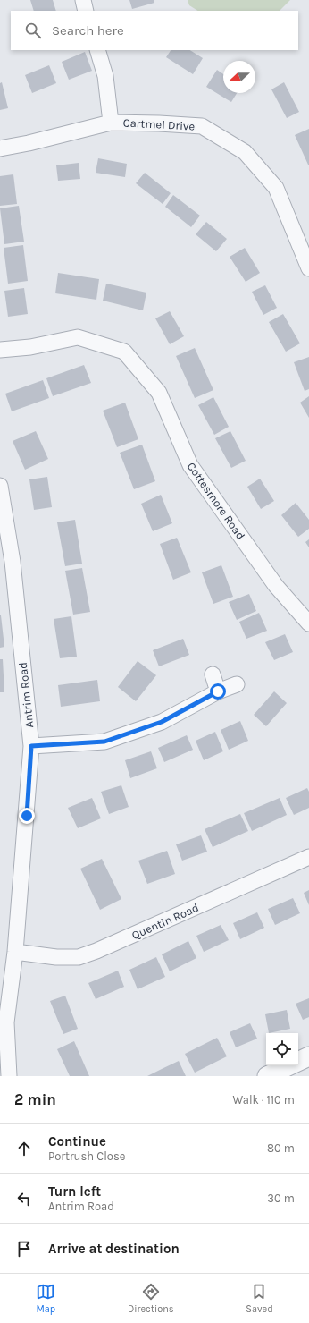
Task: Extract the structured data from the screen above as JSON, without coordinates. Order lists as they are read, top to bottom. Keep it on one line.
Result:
{"streets":{"street":["Cartmel Drive","Cottesmore Road","Antrim Road","Quentin Road"]},"crossings":[["Antrim Road","Quentin Road"]],"north":"left","page":{"search":"Search here","heading":["2 min","Walk · 110 m"],"list":[["Continue","Portrush Close","80 m"],["Turn left","Antrim Road","30 m"],"Arrive at destination"],"nav":["Map","Directions","Saved"]}}
